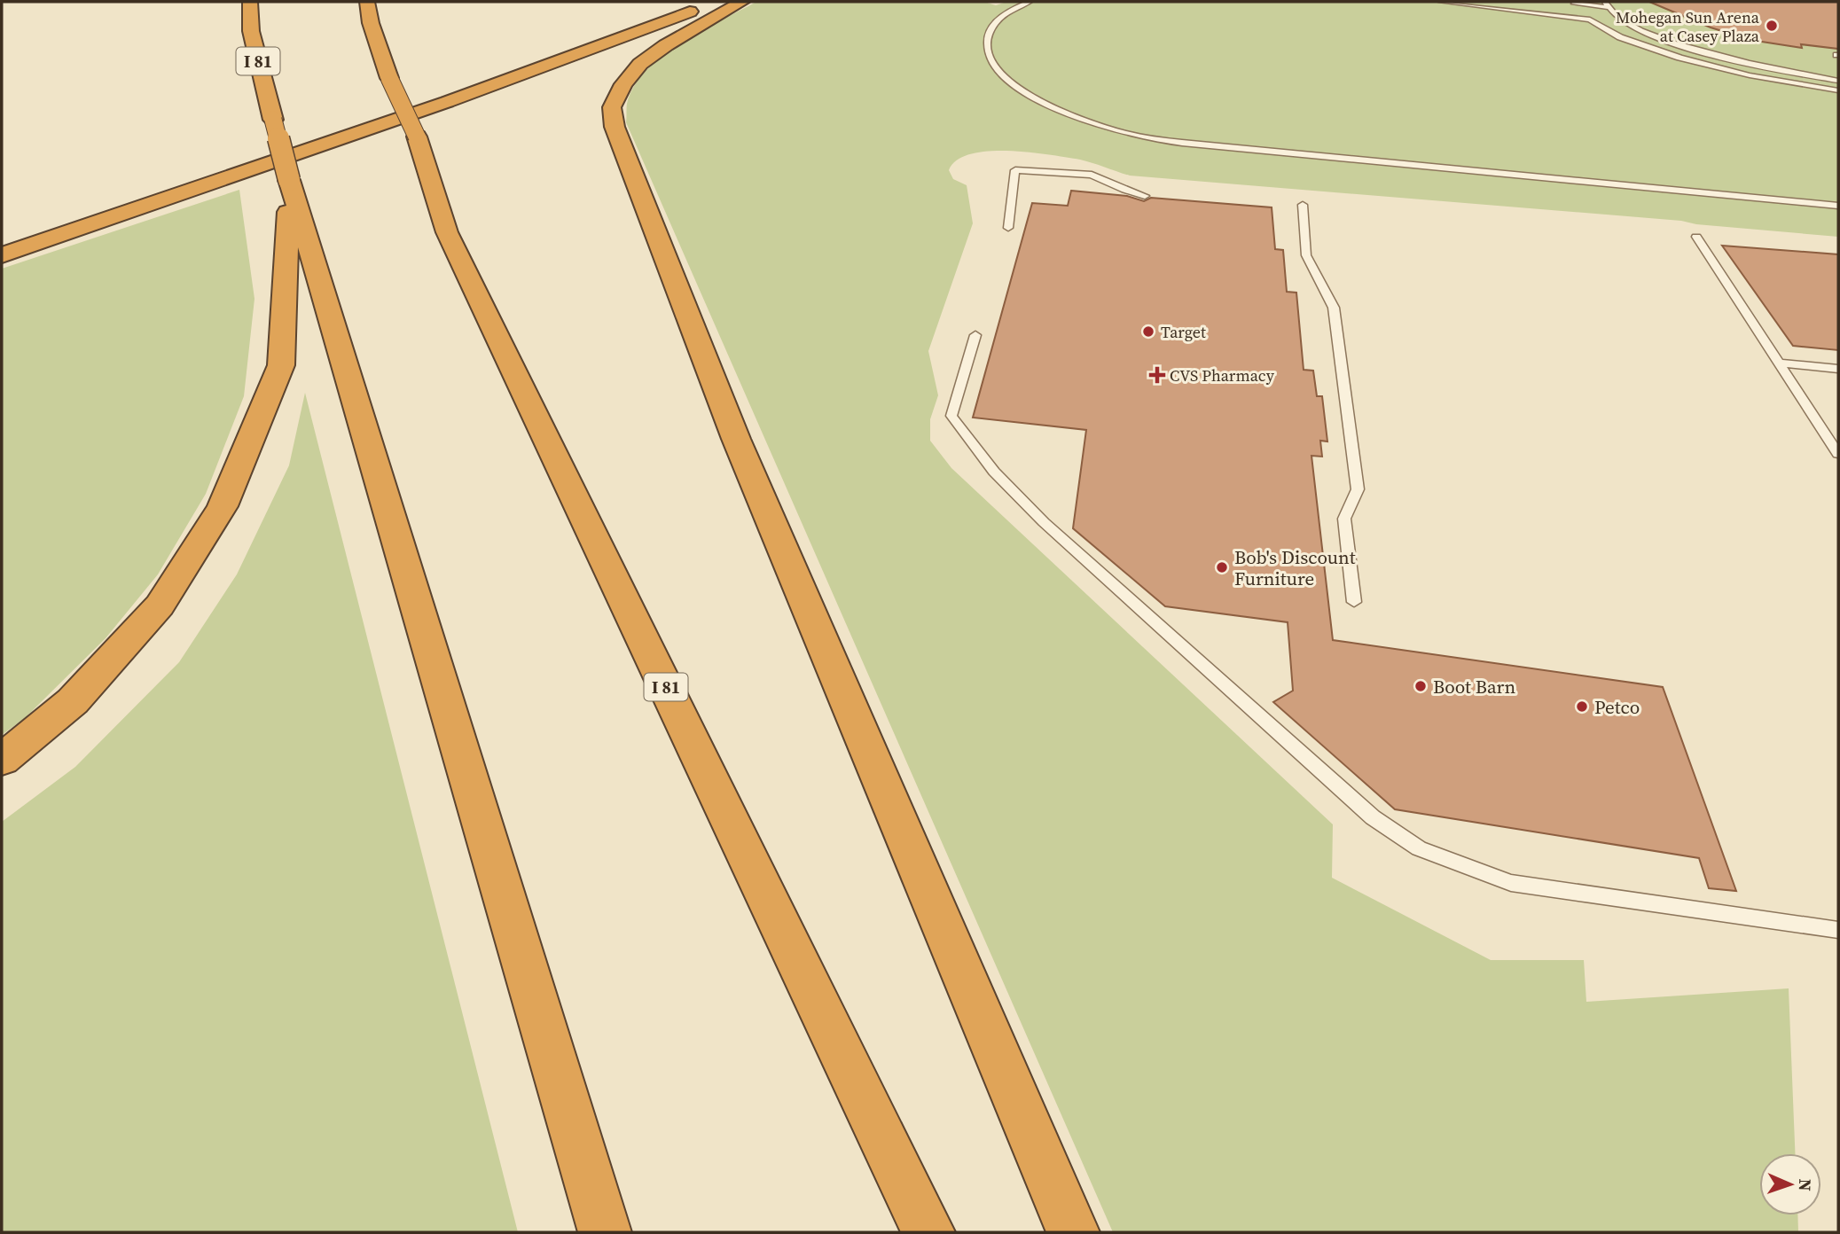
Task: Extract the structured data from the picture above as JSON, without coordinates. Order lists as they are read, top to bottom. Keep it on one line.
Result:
{"streets":{"highway":["I 81"]},"places":{"other":["Mohegan Sun Arena at Casey Plaza","Target","Bob's Discount Furniture","Boot Barn","Petco"],"health":["CVS Pharmacy"]},"north":"right"}
